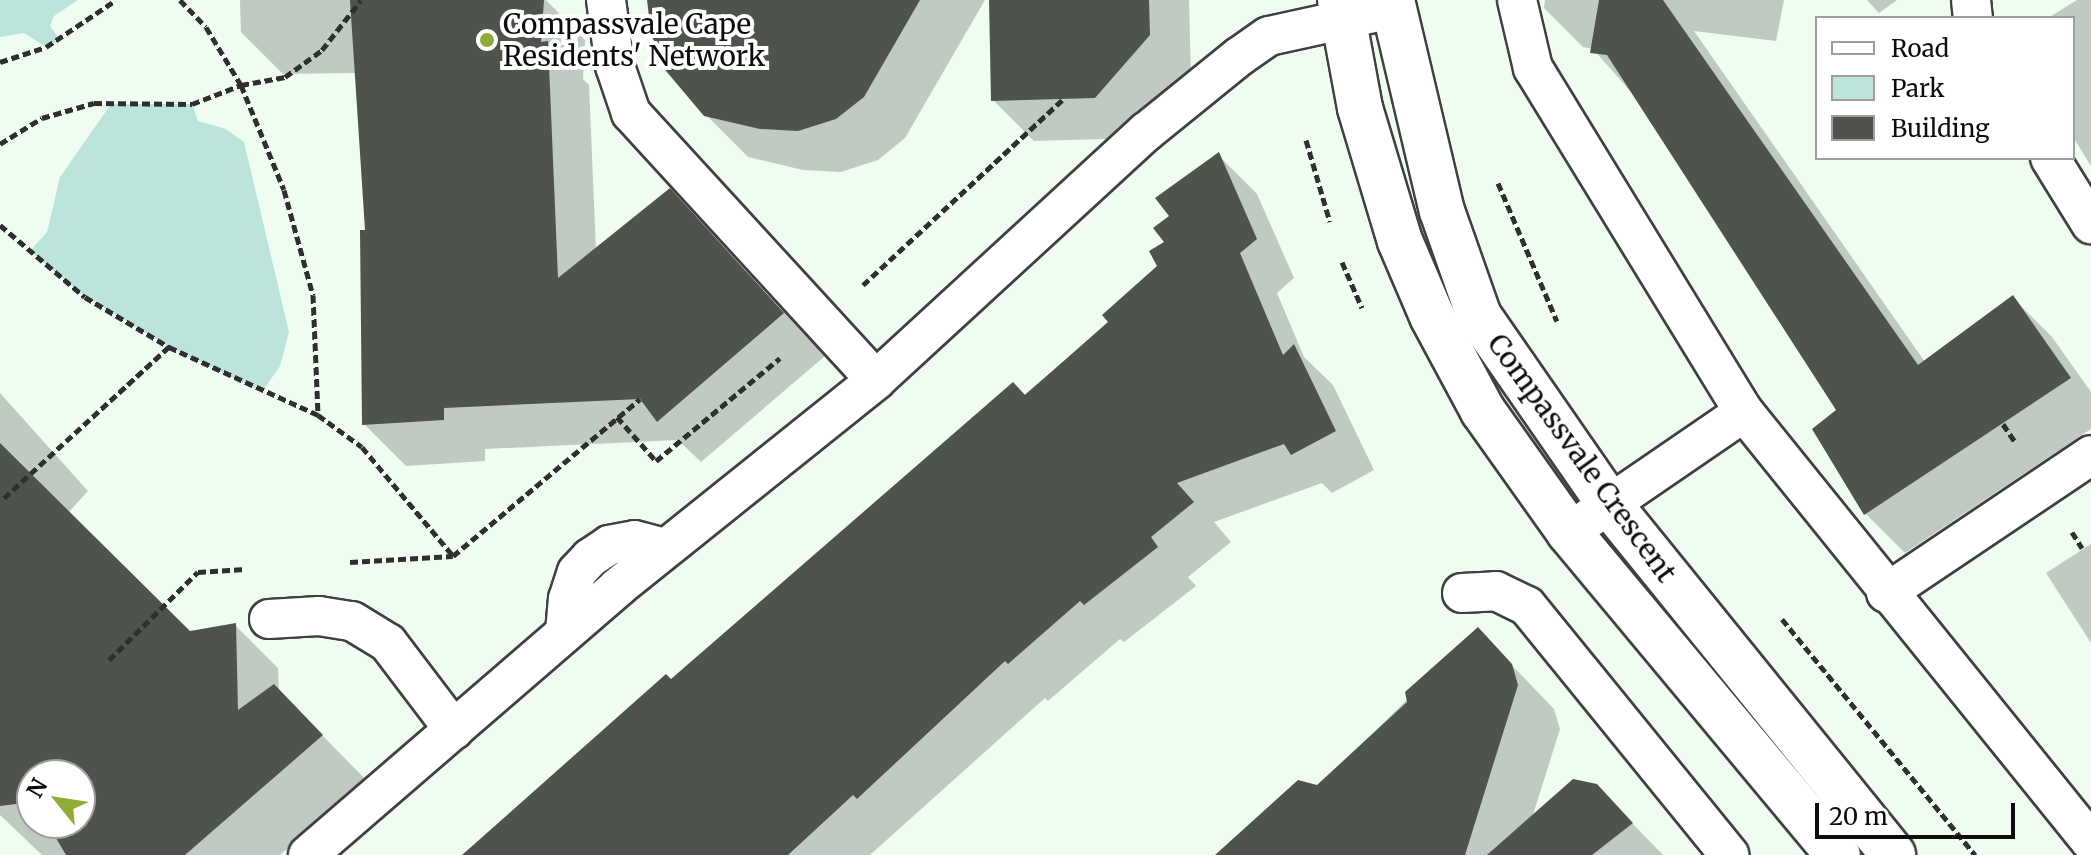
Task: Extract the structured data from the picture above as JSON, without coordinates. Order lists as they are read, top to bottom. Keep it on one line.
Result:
{"streets":{"street":["Compassvale Crescent"]},"places":["Compassvale Cape Residents' Network"],"legend":["Road","Park","Building"],"scale_bar":"20 m","north":"top left"}
